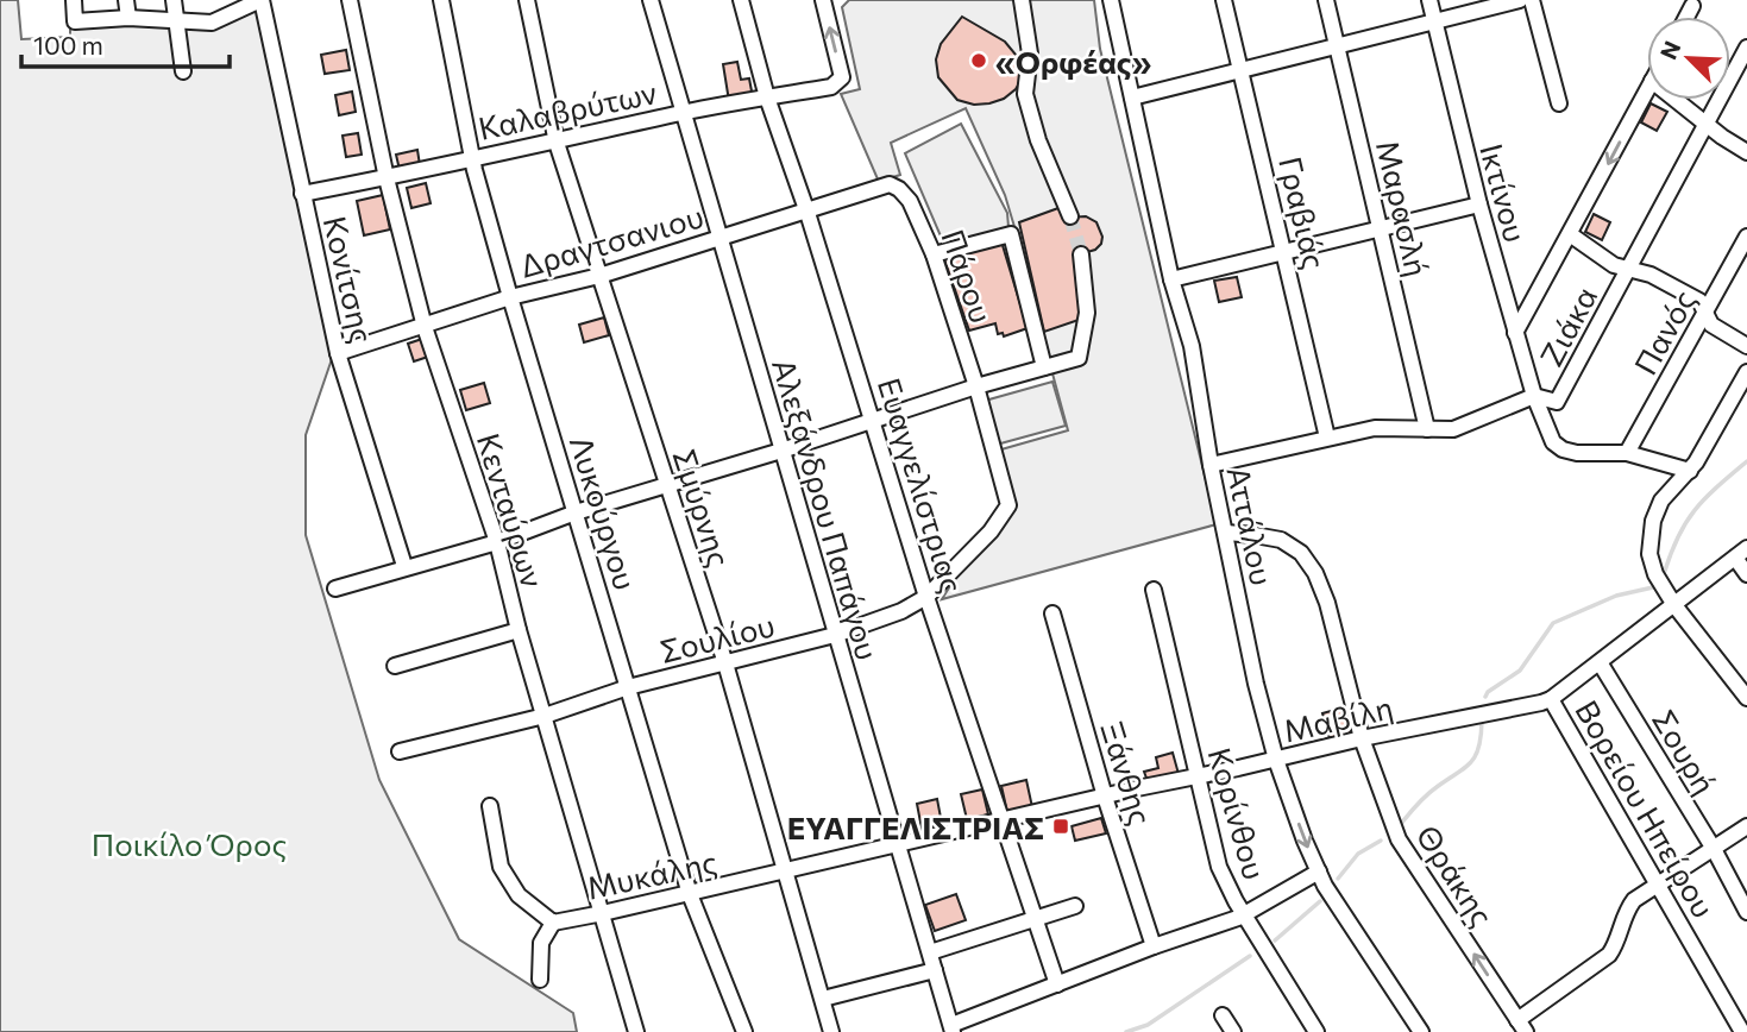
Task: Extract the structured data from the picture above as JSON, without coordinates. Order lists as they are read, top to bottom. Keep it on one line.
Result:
{"streets":{"street":["Καλαβρύτων","Ικτίνου","Μαρασλή","Γραβιάς","Δραγτσανιου","Πάρου","Κονίτσης","Ζιάκα","Πανός","Ευαγγελίστριας","Σμύρνης","Αλεξάνδρου Παπάγου","Κενταύρων","Λυκούργου","Αττάλου","Σουλίου","Μαβίλη","Σουρή","Ξάνθης","Βορείου Ηπείρου","Κορίνθου","Μυκάλης","Θράκης"]},"crossings":[["Καλαβρύτων","Κονίτσης"],["Καλαβρύτων","Ευαγγελίστριας"],["Καλαβρύτων","Σμύρνης"],["Καλαβρύτων","Αλεξάνδρου Παπάγου"],["Καλαβρύτων","Κενταύρων"],["Καλαβρύτων","Λυκούργου"],["Ικτίνου","Ζιάκα"],["Ικτίνου","Πανός"],["Μαρασλή","Ζιάκα"],["Γραβιάς","Ζιάκα"],["Δραγτσανιου","Πάρου"],["Δραγτσανιου","Κονίτσης"],["Δραγτσανιου","Ευαγγελίστριας"],["Δραγτσανιου","Σμύρνης"],["Δραγτσανιου","Αλεξάνδρου Παπάγου"],["Δραγτσανιου","Κενταύρων"],["Δραγτσανιου","Λυκούργου"],["Πάρου","Σουλίου"],["Ζιάκα","Αττάλου"],["Ευαγγελίστριας","Σουλίου"],["Ευαγγελίστριας","Μαβίλη"],["Σμύρνης","Σουλίου"],["Σμύρνης","Μυκάλης"],["Αλεξάνδρου Παπάγου","Σουλίου"],["Αλεξάνδρου Παπάγου","Μαβίλη"],["Αλεξάνδρου Παπάγου","Μυκάλης"],["Κενταύρων","Σουλίου"],["Κενταύρων","Μυκάλης"],["Λυκούργου","Σουλίου"],["Λυκούργου","Μυκάλης"],["Αττάλου","Μαβίλη"],["Αττάλου","Θράκης"],["Μαβίλη","Σουρή"],["Μαβίλη","Ξάνθης"],["Μαβίλη","Βορείου Ηπείρου"],["Μαβίλη","Κορίνθου"],["Μαβίλη","Μυκάλης"],["Μαβίλη","Θράκης"]],"one_way":["Θράκης"],"parks":["Ποικίλο Όρος"],"places":{"other":["«Ορφέας»"],"transit":["ΕΥΑΓΓΕΛΙΣΤΡΙΑΣ"]},"scale_bar":"100 m","north":"top left"}
